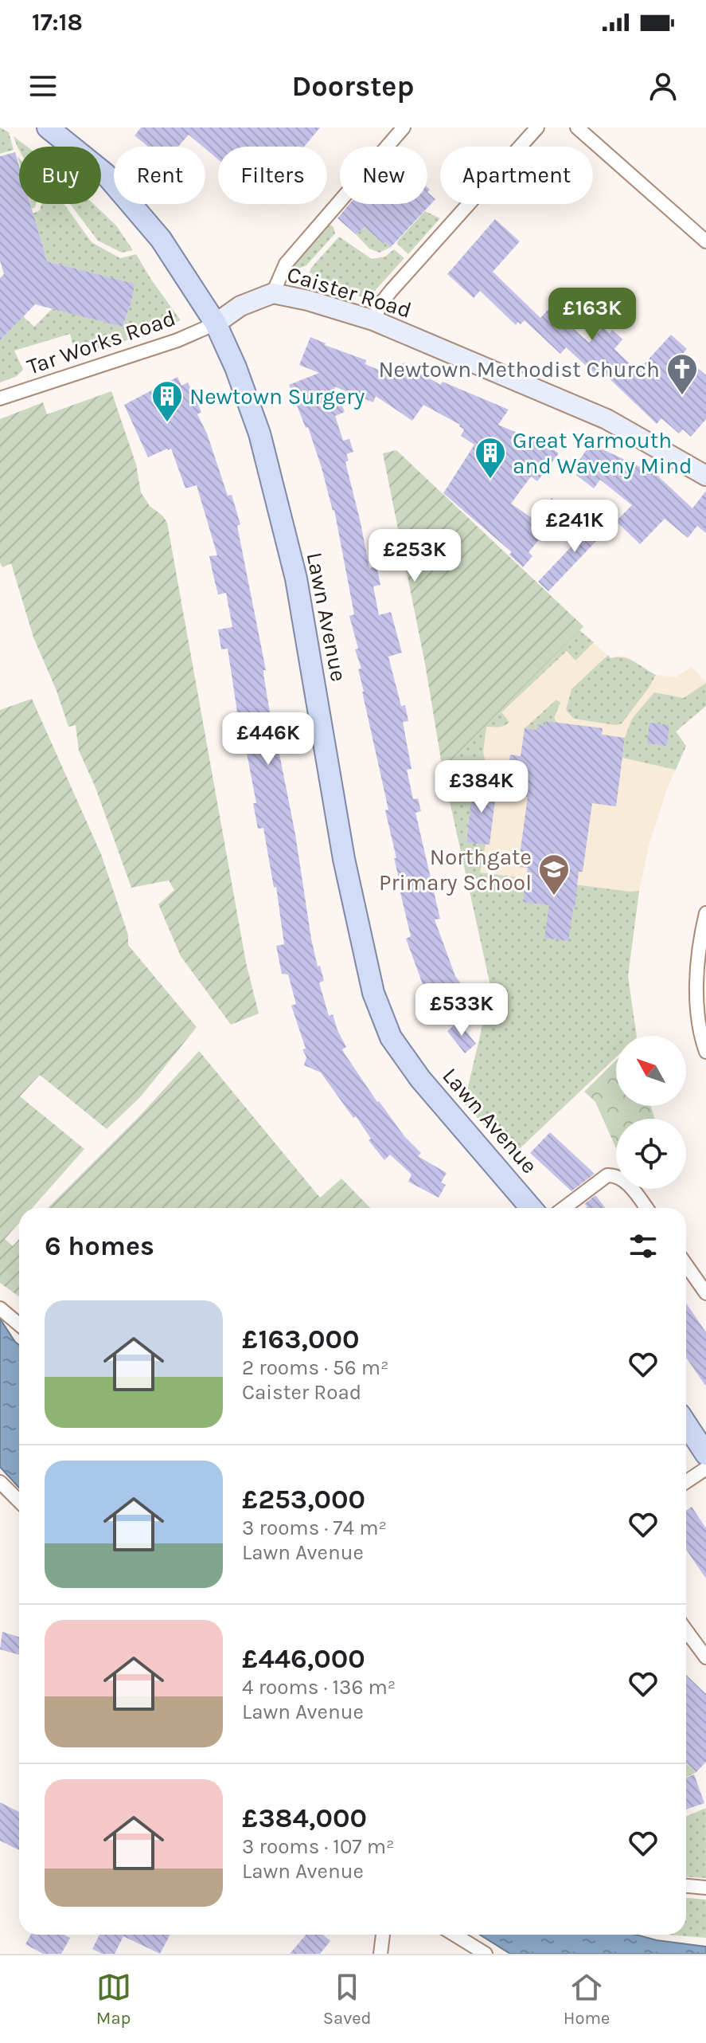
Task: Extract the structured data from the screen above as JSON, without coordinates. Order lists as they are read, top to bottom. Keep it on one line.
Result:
{"streets":{"main road":["Lawn Avenue"],"street":["Caister Road","Tar Works Road"]},"crossings":[["Caister Road","Tar Works Road"],["Caister Road","Lawn Avenue"],["Tar Works Road","Lawn Avenue"]],"places":{"church":["Newtown Methodist Church"],"building":["Newtown Surgery","Great Yarmouth and Waveny Mind"],"school or university":["Northgate Primary School"]},"north":"top left","page":{"status":"17:18","header":"Doorstep","chip":["Buy","Rent","Filters","New","Apartment"],"price":["£163K","£241K","£253K","£446K","£384K","£533K"],"heading":"6 homes","list":[{"name":"£163,000","note":"2 rooms · 56 m² · Caister Road"},{"name":"£253,000","note":"3 rooms · 74 m² · Lawn Avenue"},{"name":"£446,000","note":"4 rooms · 136 m² · Lawn Avenue"},{"name":"£384,000","note":"3 rooms · 107 m² · Lawn Avenue"}],"tabs":["Map","Saved","Home"]}}
